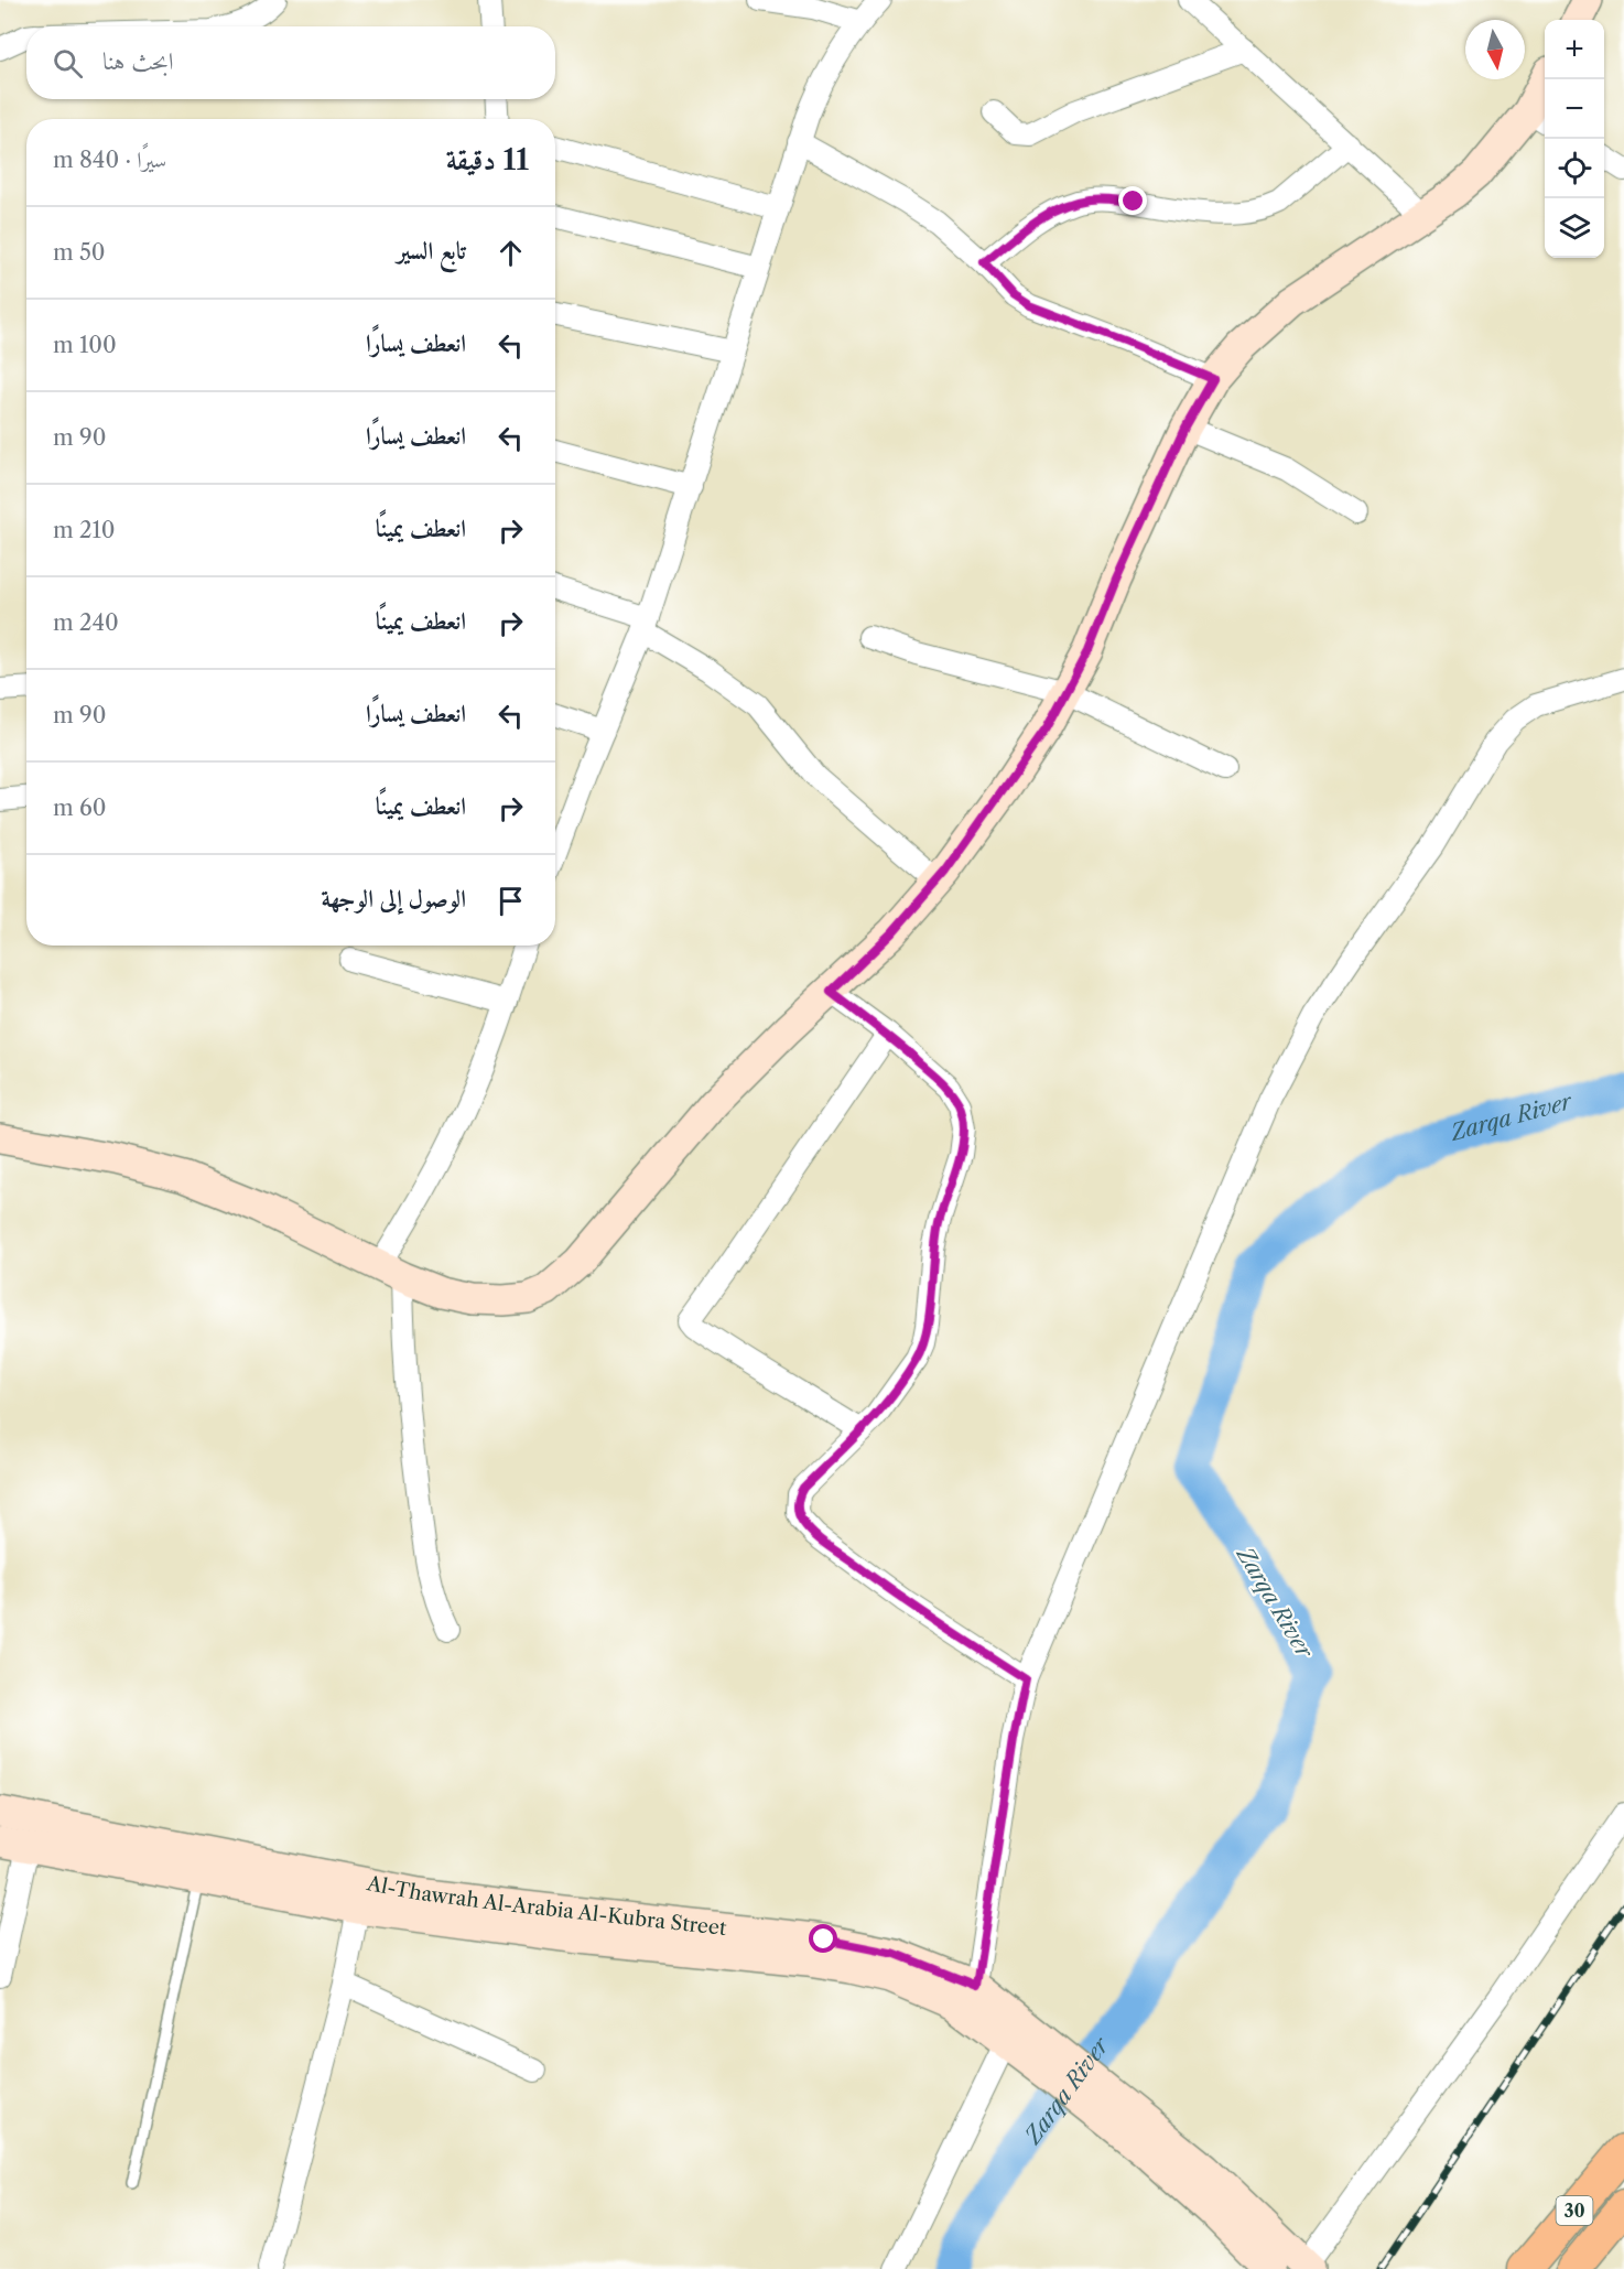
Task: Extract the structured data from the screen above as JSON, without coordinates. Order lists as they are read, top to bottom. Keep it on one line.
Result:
{"streets":{"main road":["Al-Thawrah Al-Arabia Al-Kubra Street","30"]},"water":["Zarqa River"],"north":"bottom","page":{"map_buttons":["+","−"],"search":"ابحث هنا","heading":["11 دقيقة","سيرًا · 840 m"],"list":[["تابع السير","50 m"],["انعطف يسارًا","100 m"],["انعطف يسارًا","90 m"],["انعطف يمينًا","210 m"],["انعطف يمينًا","240 m"],["انعطف يسارًا","90 m"],["انعطف يمينًا","60 m"],"الوصول إلى الوجهة"]}}
